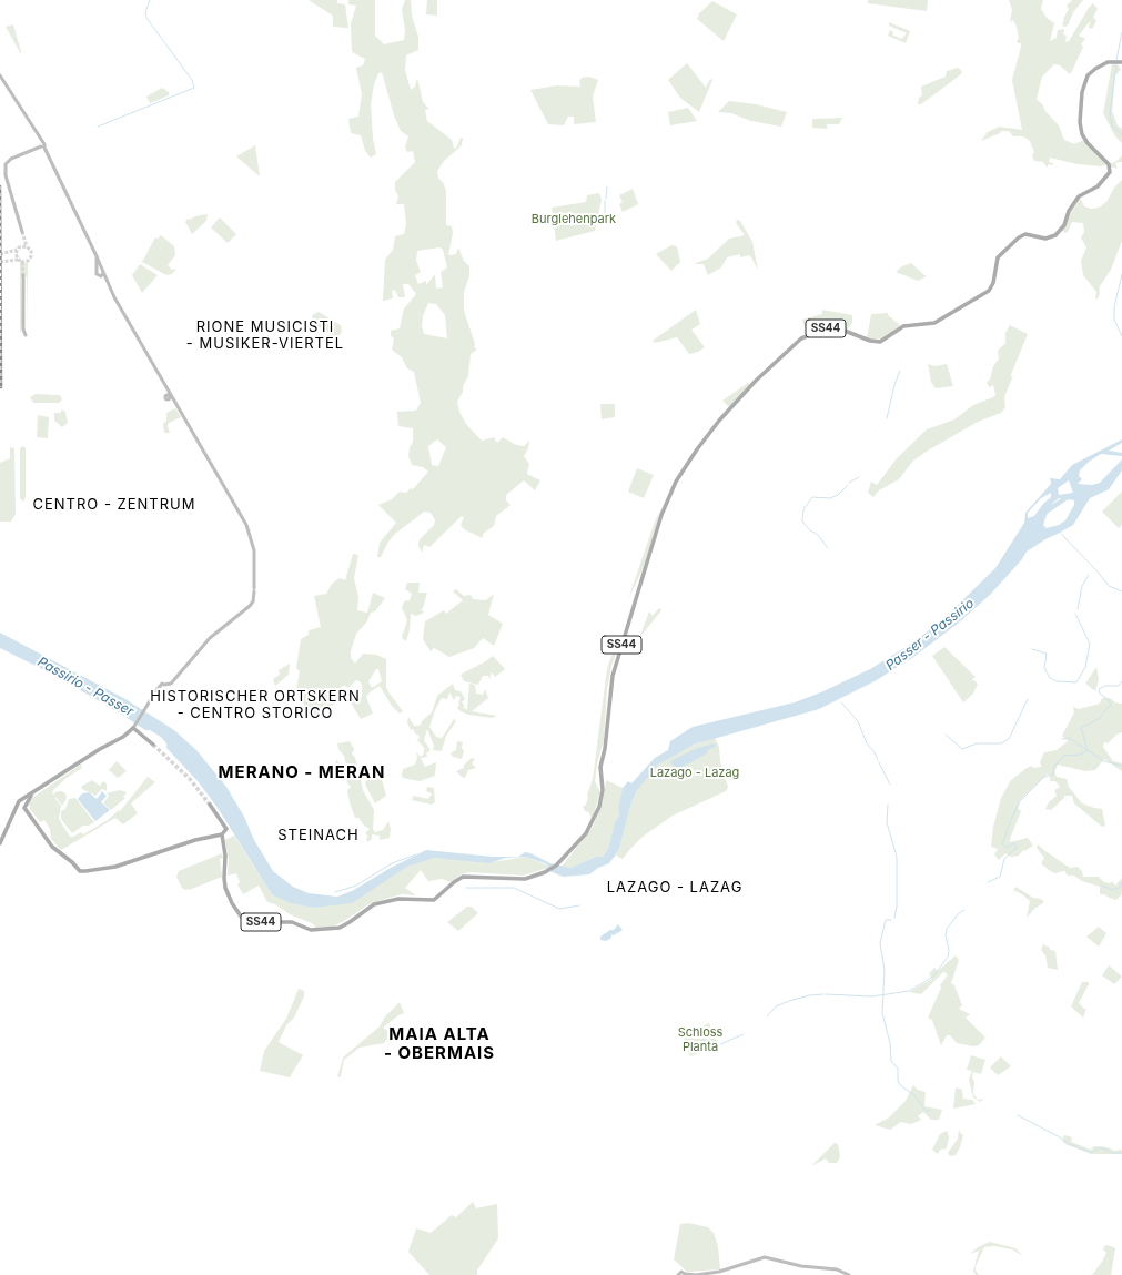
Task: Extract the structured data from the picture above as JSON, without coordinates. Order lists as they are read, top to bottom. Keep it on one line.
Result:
{"streets":{"main road":["SS44"]},"districts":["RIONE MUSICISTI - MUSIKER-VIERTEL","CENTRO - ZENTRUM","HISTORISCHER ORTSKERN - CENTRO STORICO","MERANO - MERAN","STEINACH","LAZAGO - LAZAG","MAIA ALTA - OBERMAIS"],"water":["Passer - Passirio","Passirio - Passer"],"parks":["Burglehenpark","Lazago - Lazag","Schloss Planta"]}
